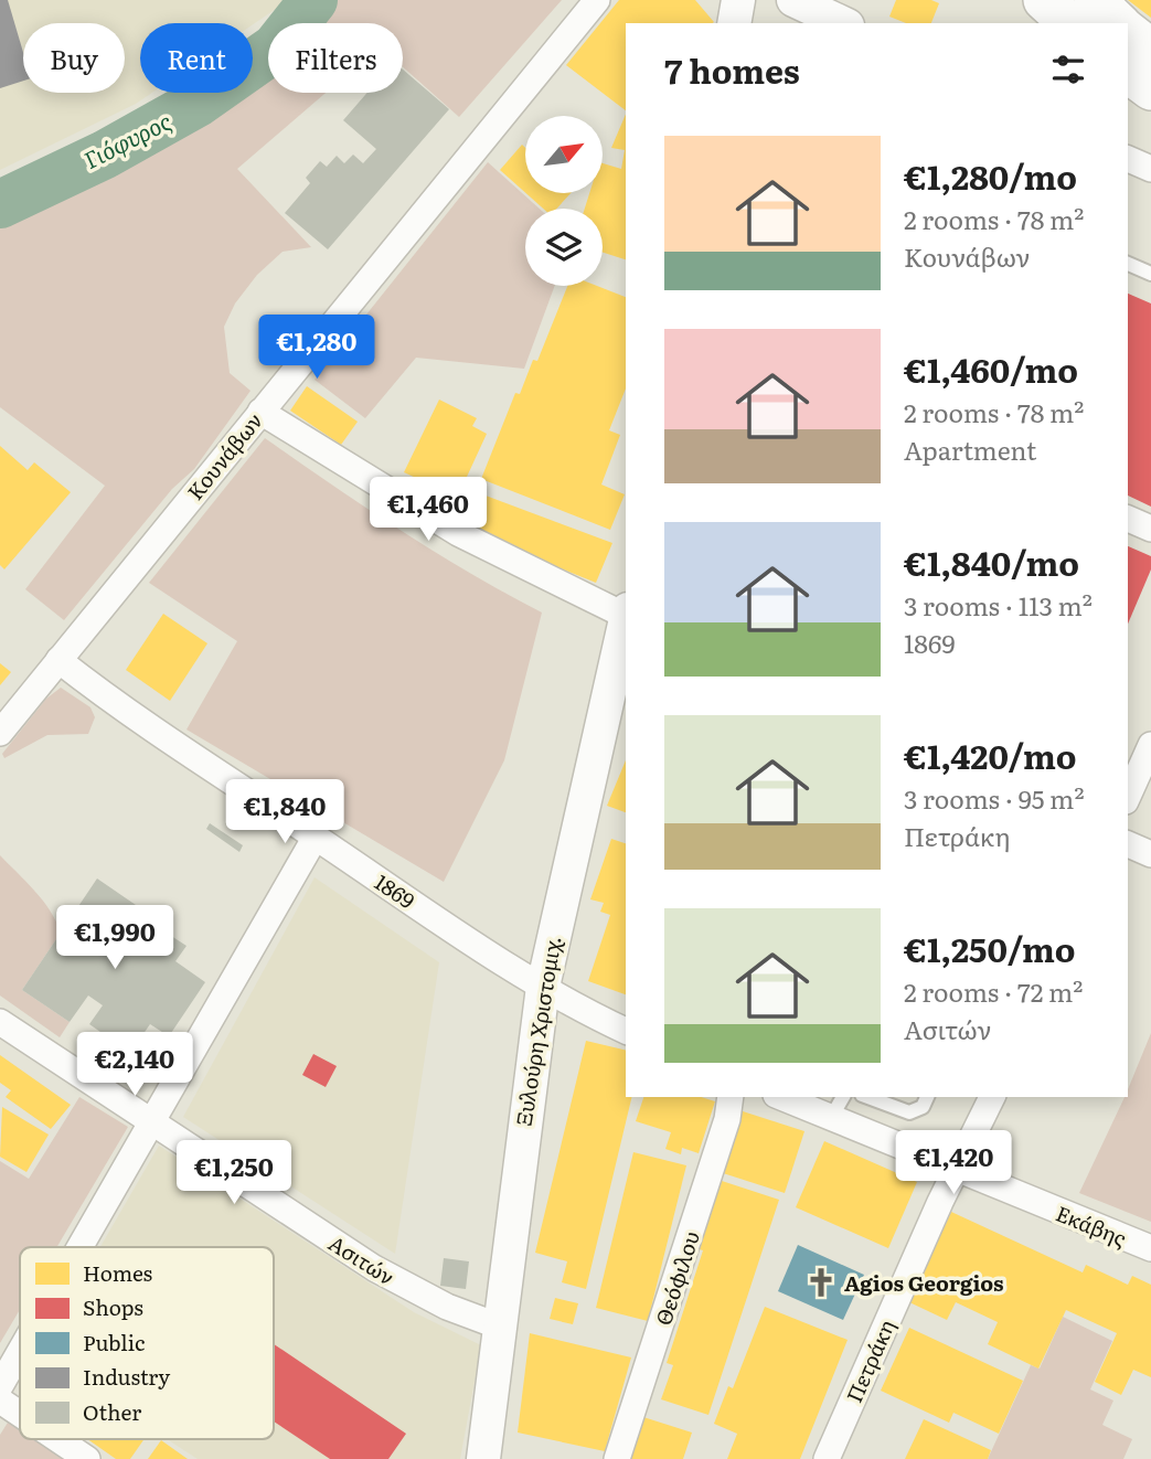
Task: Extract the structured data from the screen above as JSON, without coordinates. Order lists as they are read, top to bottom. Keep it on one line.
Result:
{"streets":{"street":["Κουνάβων","1869","Ξυλούρη Χριστομιχ.","Εκάβης","Ασιτών","Θεόφιλου","Πετράκη"]},"crossings":[["Κουνάβων","1869"],["1869","Ξυλούρη Χριστομιχ."],["Ξυλούρη Χριστομιχ.","Ασιτών"],["Εκάβης","Πετράκη"]],"water":["Γιόφυρος"],"places":{"church":["Agios Georgios"]},"legend":["Homes","Shops","Public","Industry","Other"],"north":"top right","page":{"chip":["Buy","Rent","Filters"],"heading":"7 homes","list":[{"name":"€1,280/mo","note":"2 rooms · 78 m² · Κουνάβων"},{"name":"€1,460/mo","note":"2 rooms · 78 m² · Apartment"},{"name":"€1,840/mo","note":"3 rooms · 113 m² · 1869"},{"name":"€1,420/mo","note":"3 rooms · 95 m² · Πετράκη"},{"name":"€1,250/mo","note":"2 rooms · 72 m² · Ασιτών"}],"price":["€1,280","€1,460","€1,840","€1,990","€2,140","€1,420","€1,250"]}}
